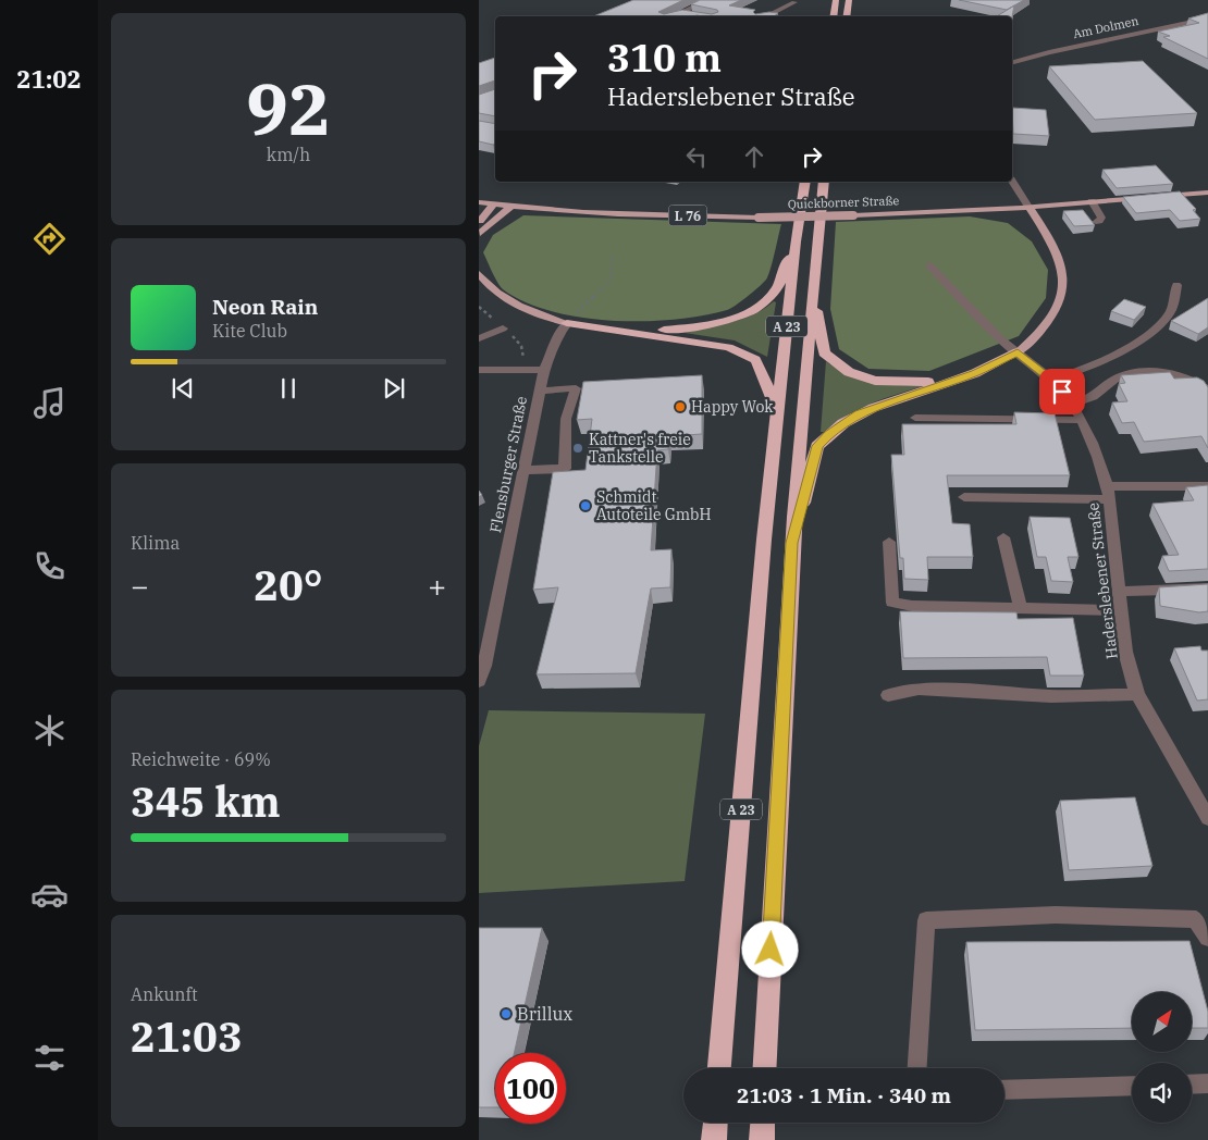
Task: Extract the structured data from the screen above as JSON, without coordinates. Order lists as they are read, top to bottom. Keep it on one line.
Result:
{"streets":{"highway":["A 23"],"main road":["Quickborner Straße","L 76"],"street":["Am Dolmen","Flensburger Straße","Haderslebener Straße"]},"places":["Happy Wok","Kattner's freie Tankstelle","Schmidt Autoteile GmbH","Brillux"],"north":"top right","page":{"tabs":"21:02","tile":[["92","km/h"],"Klima",["Reichweite · 69%","345 km"],["Ankunft","21:03"]],"turn":["310 m","Haderslebener Straße"],"song":["Neon Rain","Kite Club"],"heat":["−","20°","+"],"limit":"100","trip":"21:03 · 1 Min. · 340 m"}}
